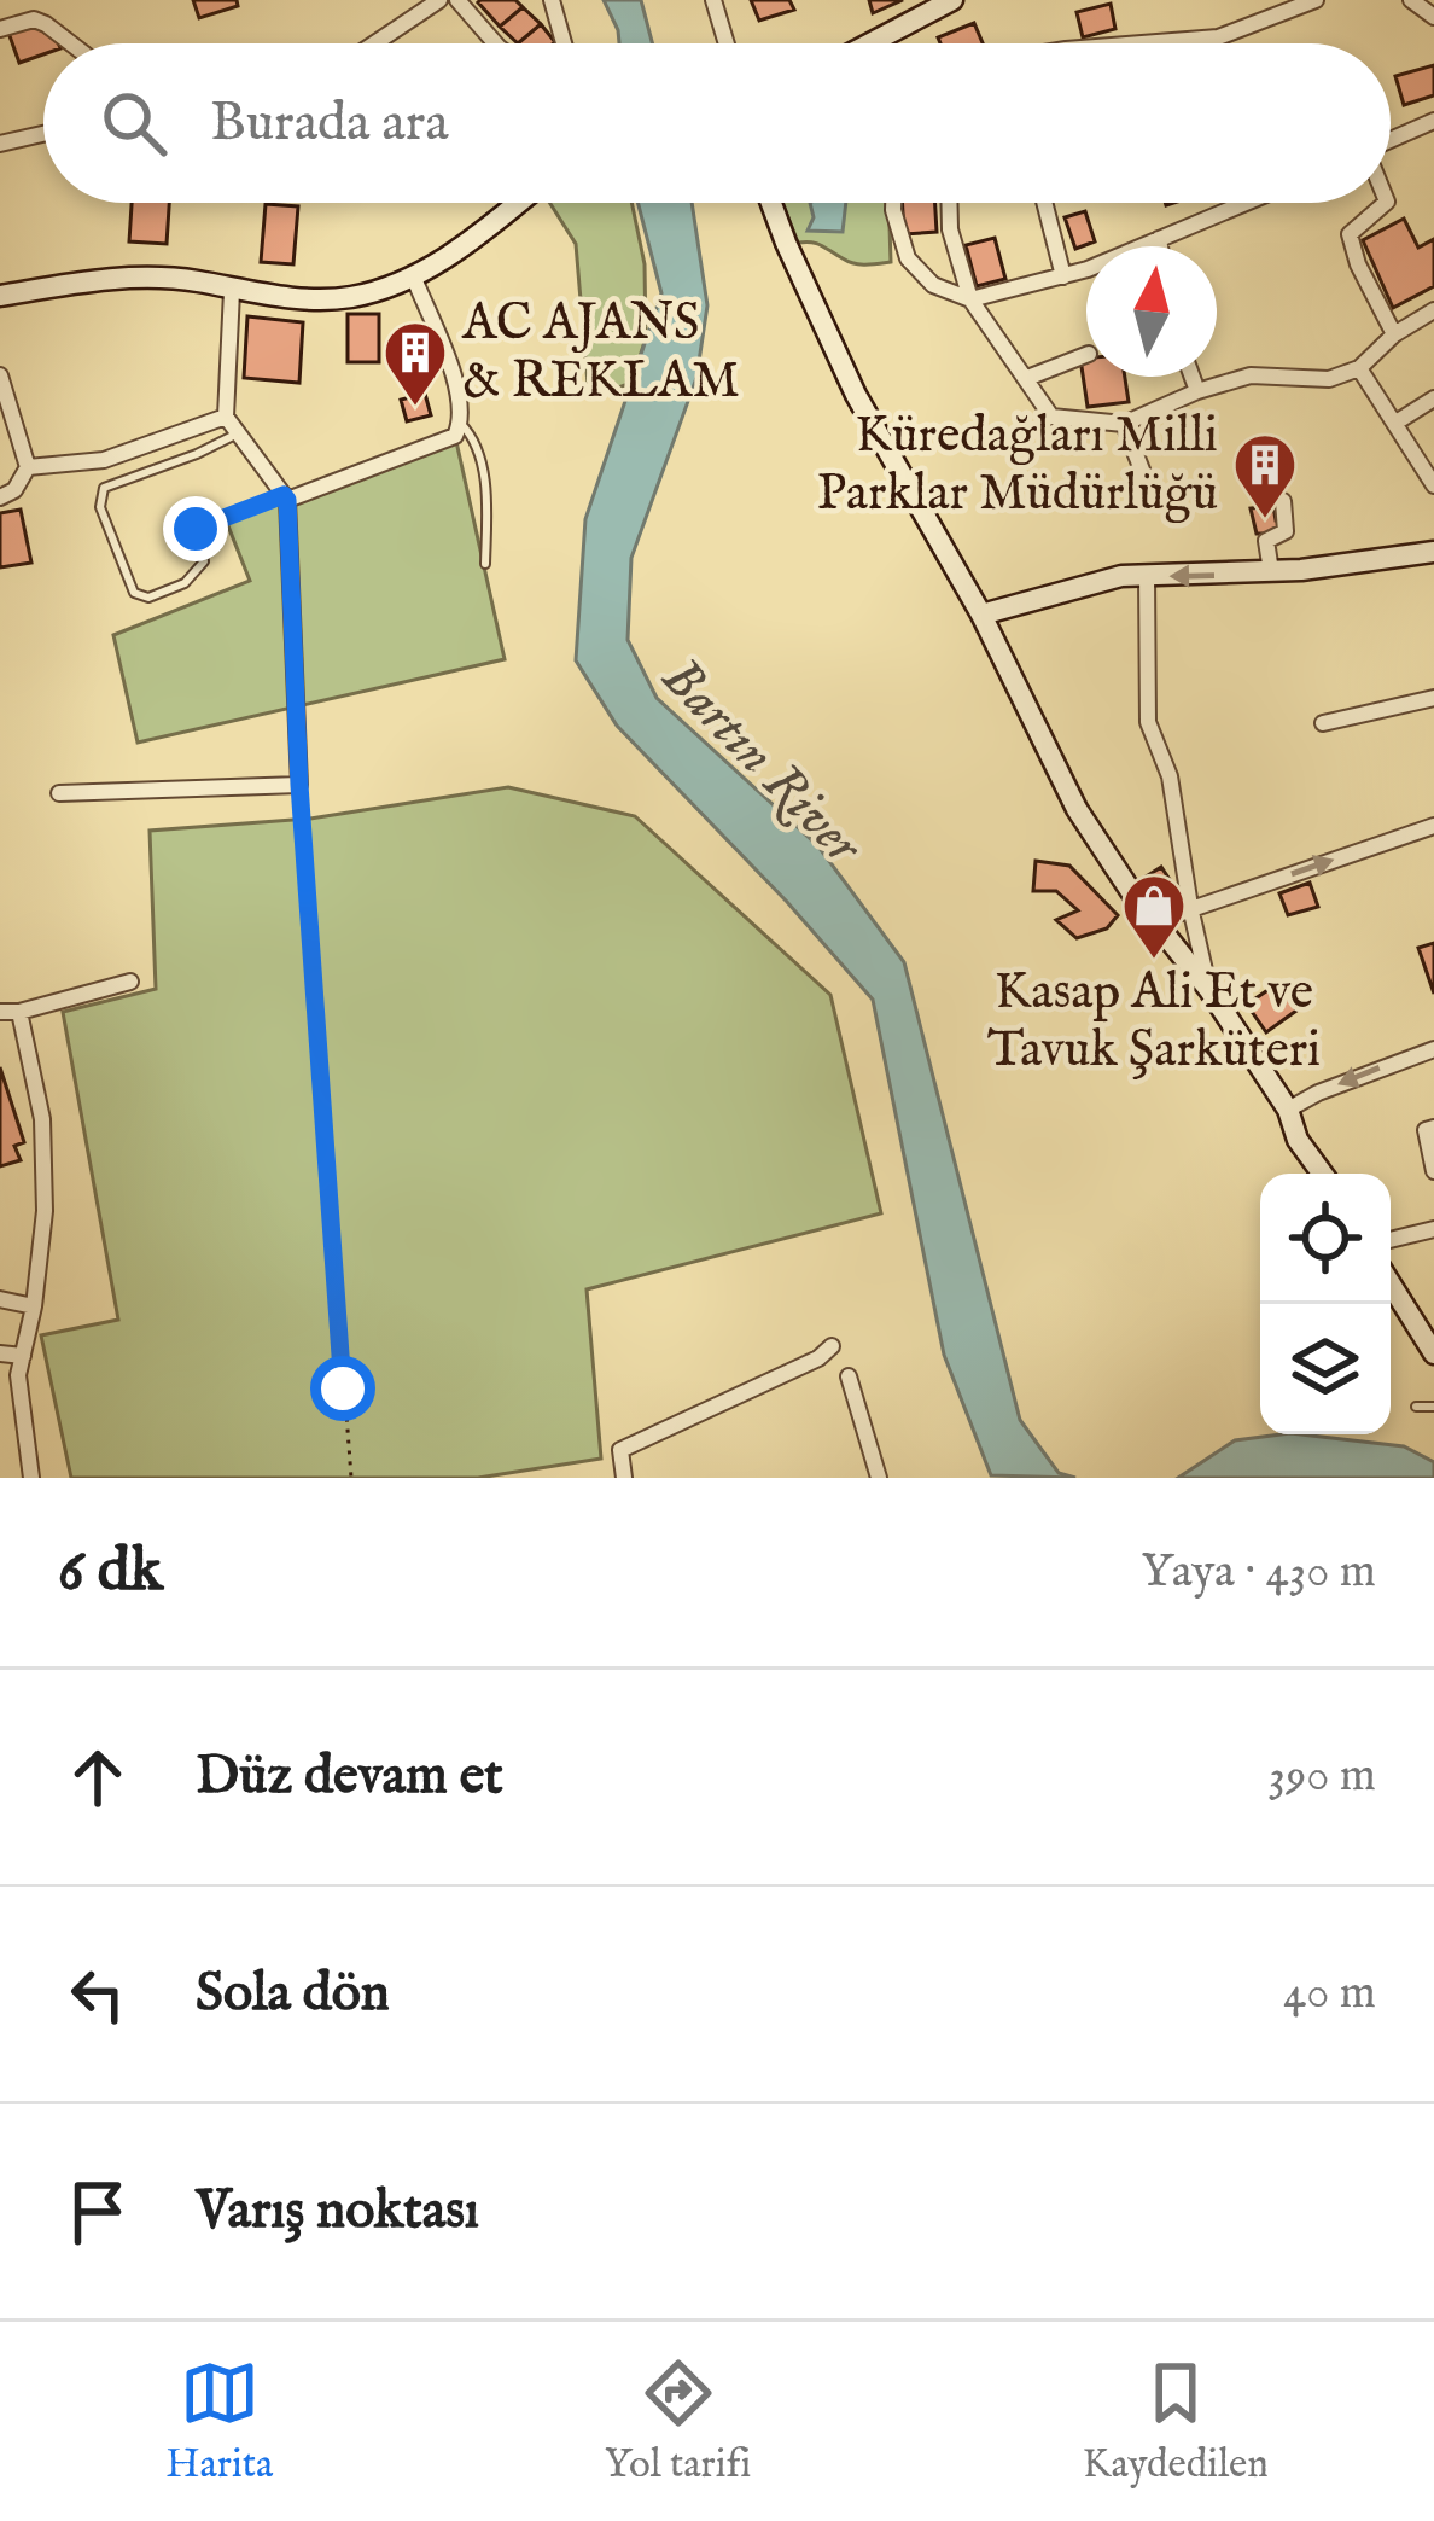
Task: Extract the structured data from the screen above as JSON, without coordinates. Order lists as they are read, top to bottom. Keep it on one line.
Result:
{"water":["Bartın River"],"places":{"building":["AC AJANS & REKLAM","Küredağları Milli Parklar Müdürlüğü"],"shop":["Kasap Ali Et ve Tavuk Şarküteri"]},"north":"top","page":{"search":"Burada ara","heading":["6 dk","Yaya · 430 m"],"list":[["Düz devam et","390 m"],["Sola dön","40 m"],"Varış noktası"],"nav":["Harita","Yol tarifi","Kaydedilen"]}}
